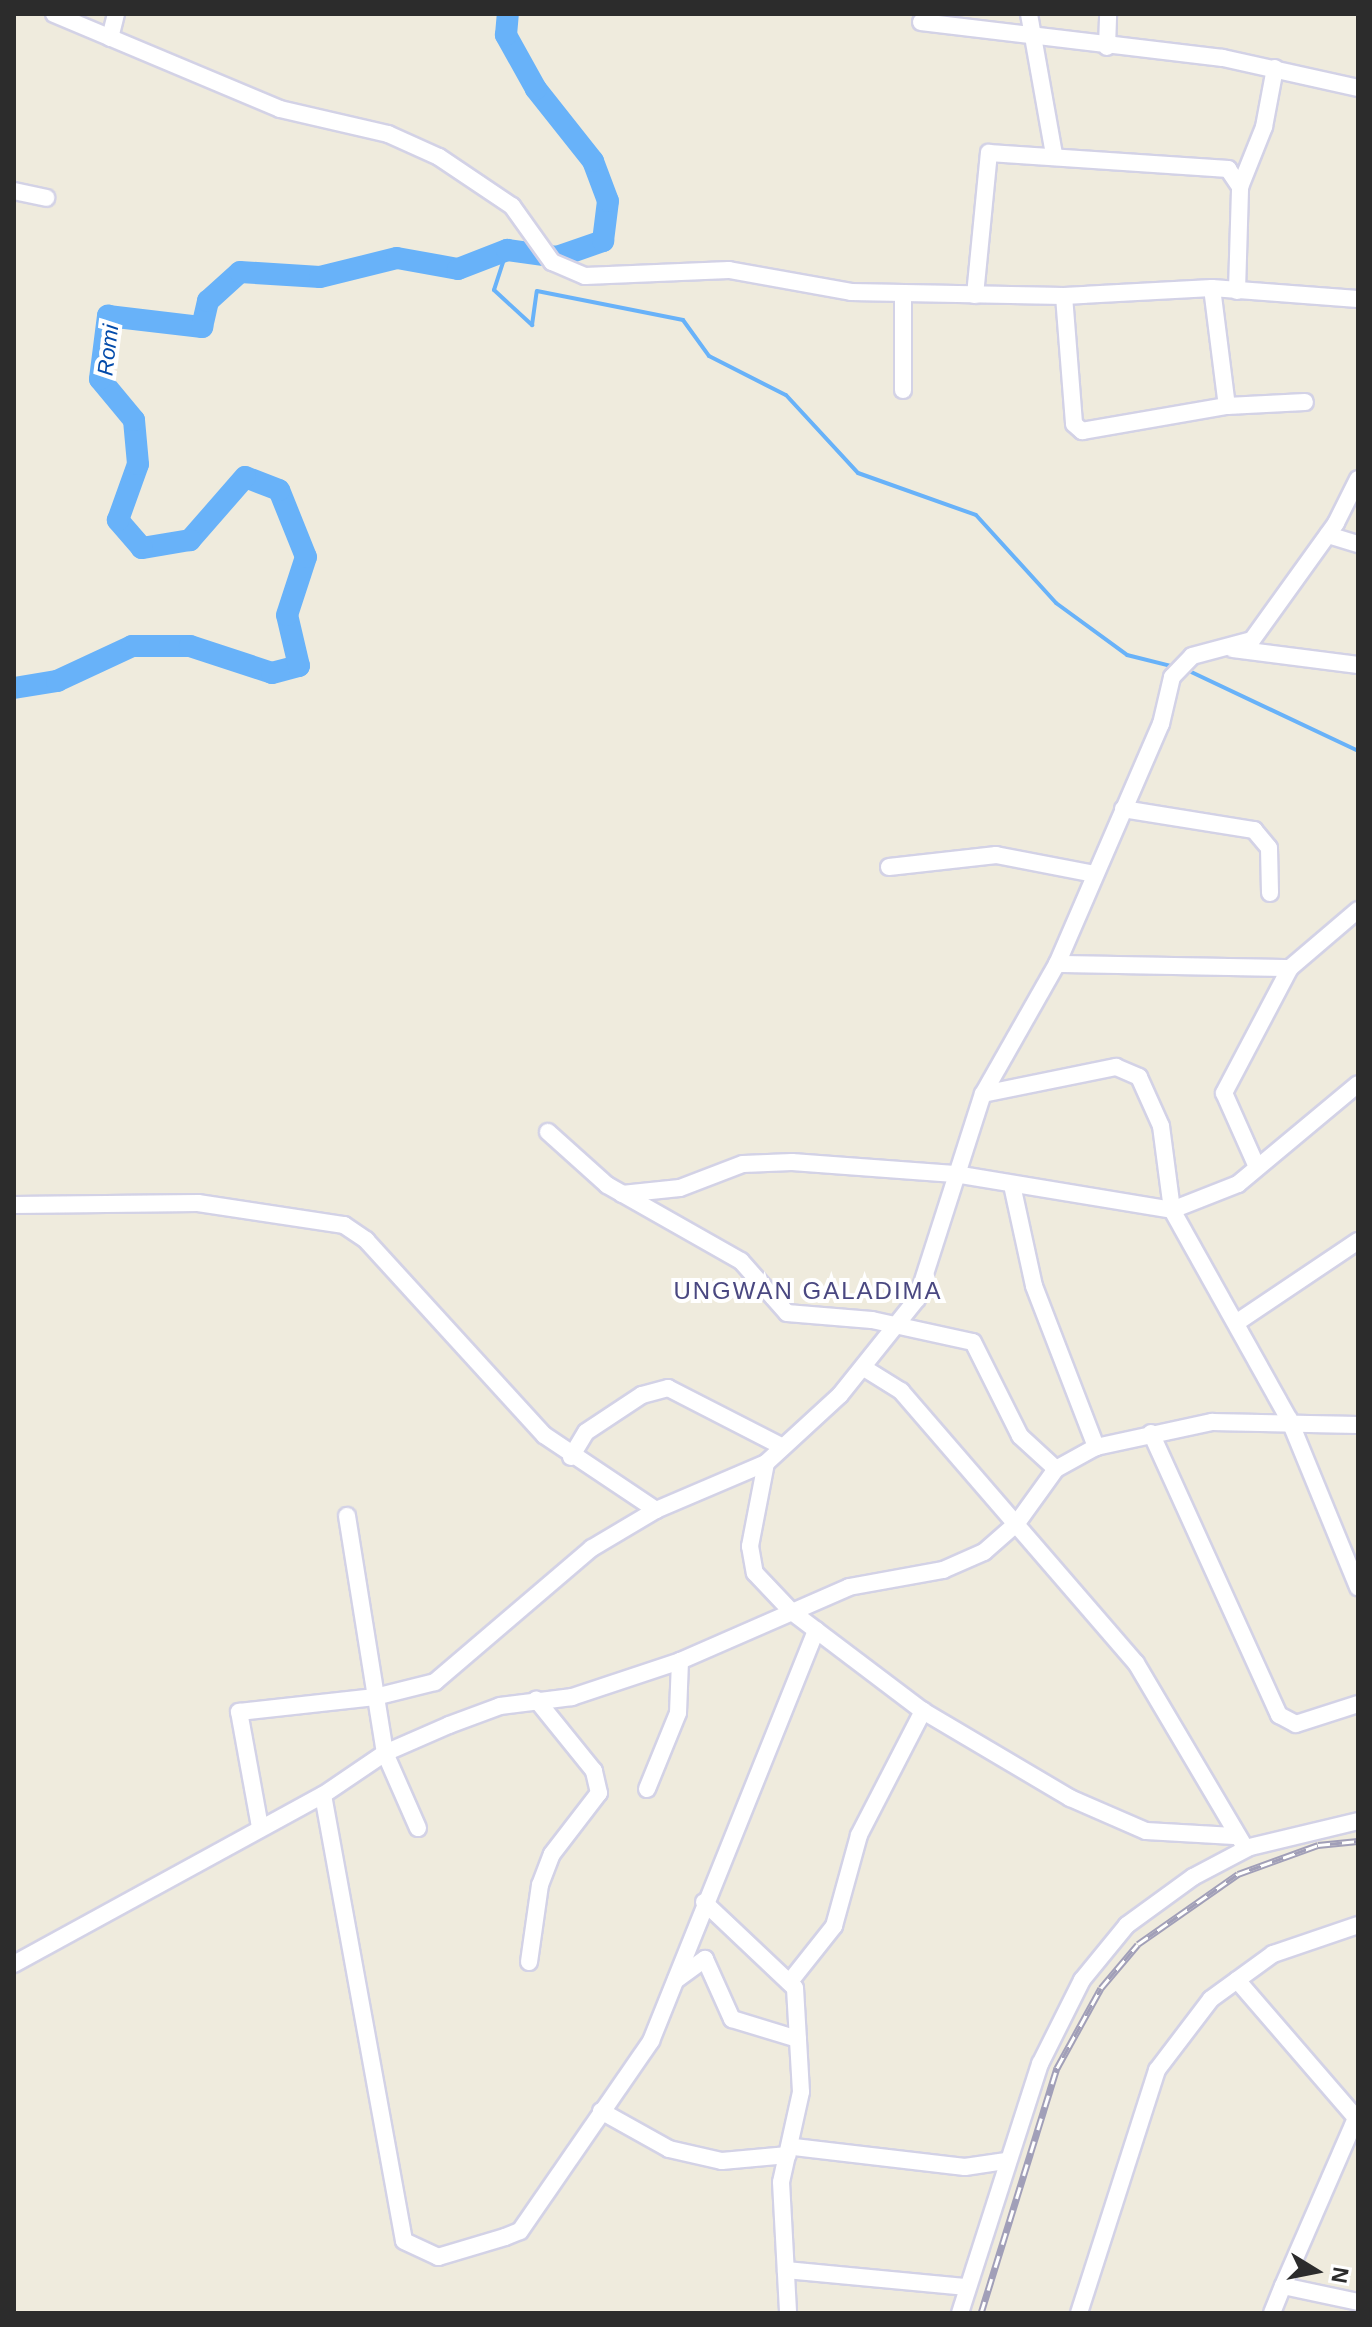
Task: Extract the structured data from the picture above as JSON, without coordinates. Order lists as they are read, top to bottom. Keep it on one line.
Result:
{"districts":["UNGWAN GALADIMA"],"water":["Romi"],"north":"right"}
